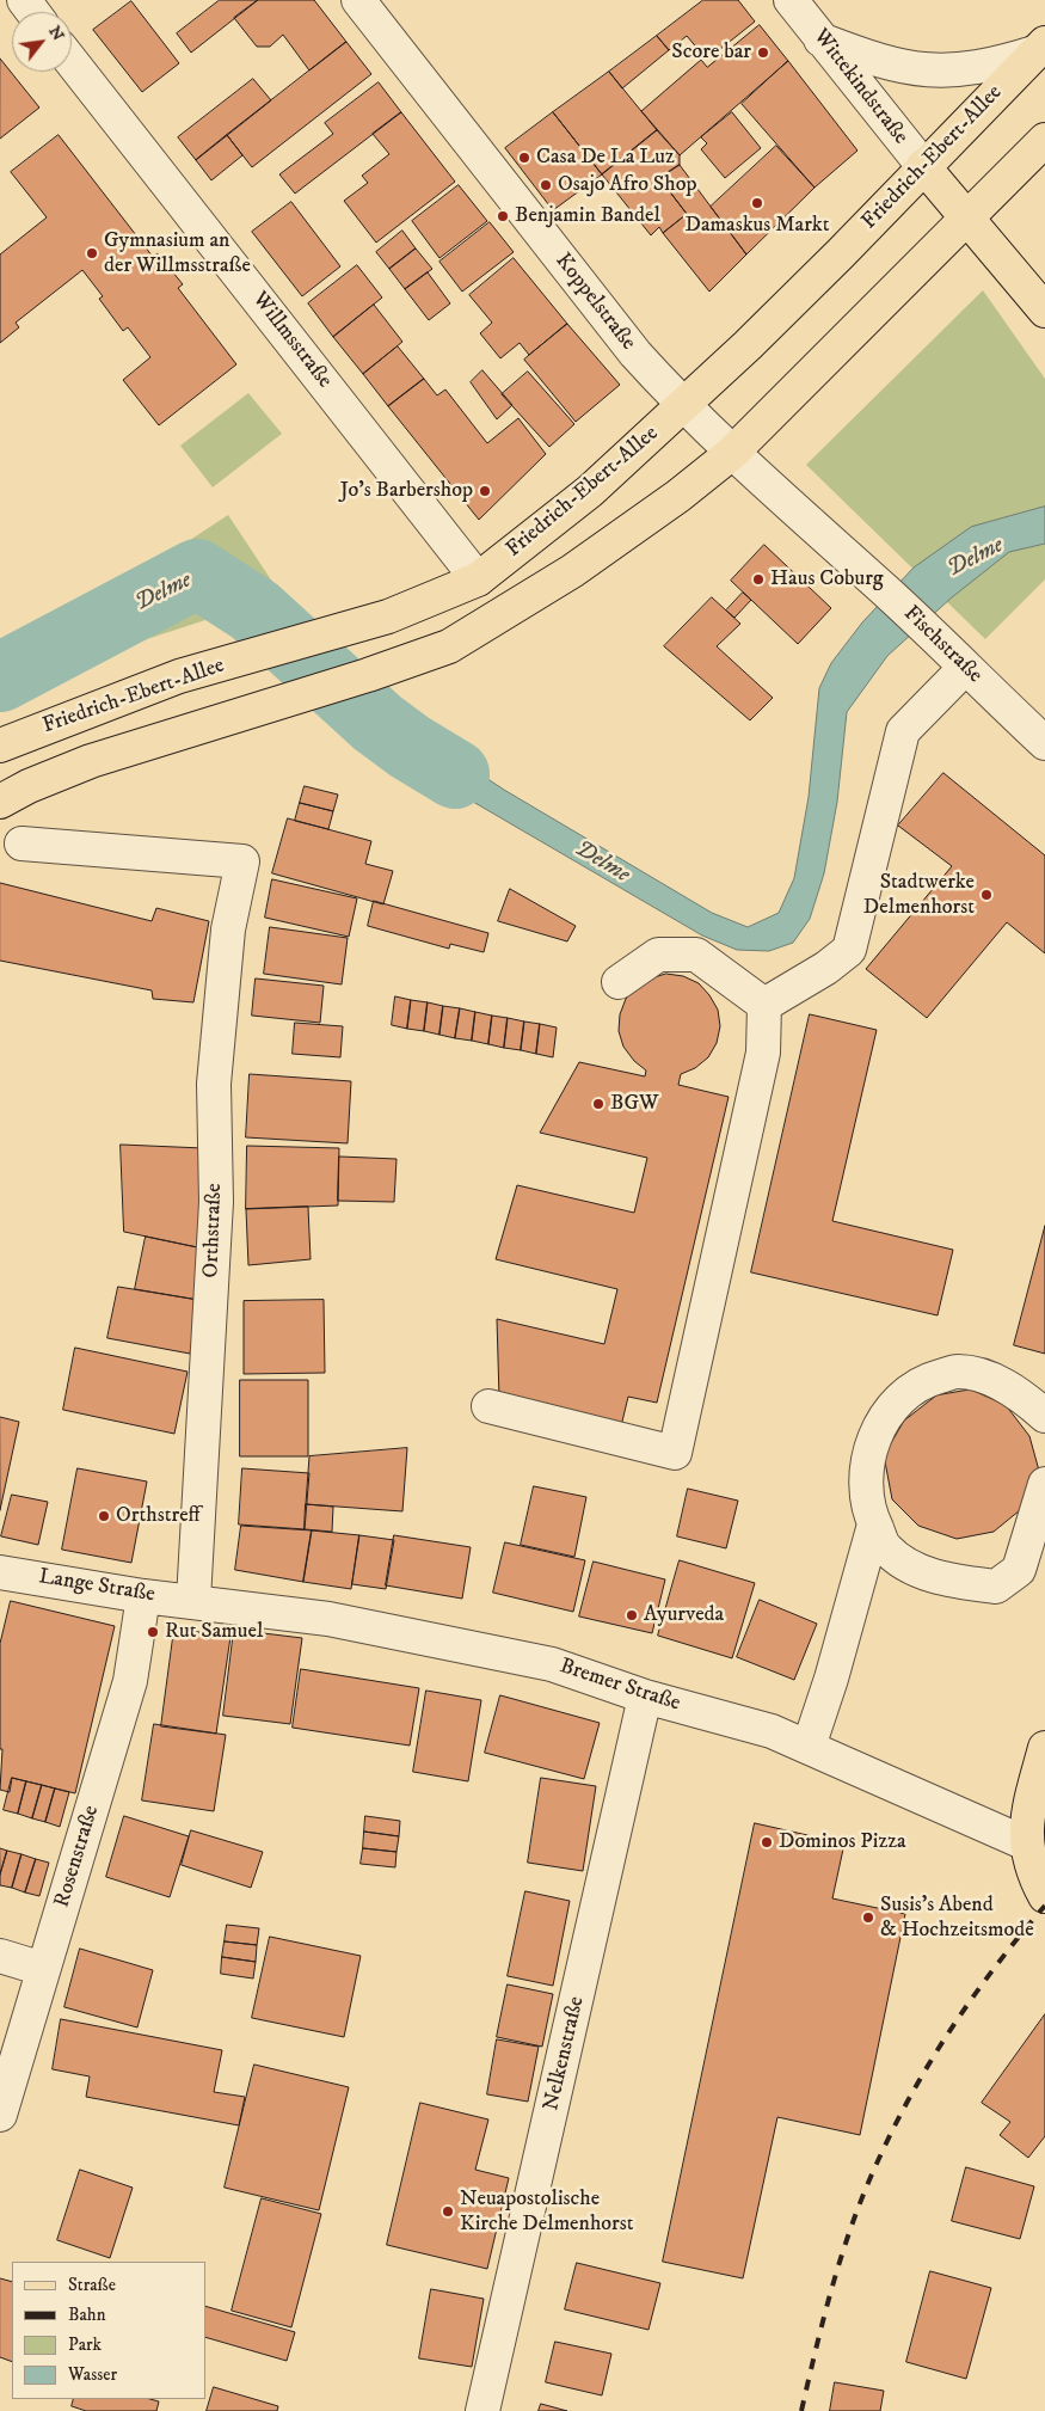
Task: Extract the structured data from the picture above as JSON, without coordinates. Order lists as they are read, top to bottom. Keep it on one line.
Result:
{"streets":{"main road":["Wittekindstraße","Friedrich-Ebert-Allee"],"street":["Koppelstraße","Willmsstraße","Fischstraße","Orthstraße","Lange Straße","Bremer Straße","Rosenstraße","Nelkenstraße"]},"crossings":[["Wittekindstraße","Friedrich-Ebert-Allee"],["Friedrich-Ebert-Allee","Koppelstraße"],["Friedrich-Ebert-Allee","Willmsstraße"],["Koppelstraße","Fischstraße"],["Orthstraße","Lange Straße"],["Orthstraße","Bremer Straße"],["Lange Straße","Bremer Straße"],["Lange Straße","Rosenstraße"],["Bremer Straße","Nelkenstraße"]],"water":["Delme"],"places":["Score bar","Casa De La Luz","Osajo Afro Shop","Damaskus Markt","Benjamin Bandel","Gymnasium an der Willmsstraße","Jo's Barbershop","Haus Coburg","Stadtwerke Delmenhorst","BGW","Orthstreff","Ayurveda","Rut Samuel","Dominos Pizza","Susis's Abend & Hochzeitsmode","Neuapostolische Kirche Delmenhorst"],"legend":["Straße","Bahn","Park","Wasser"],"north":"top right"}
